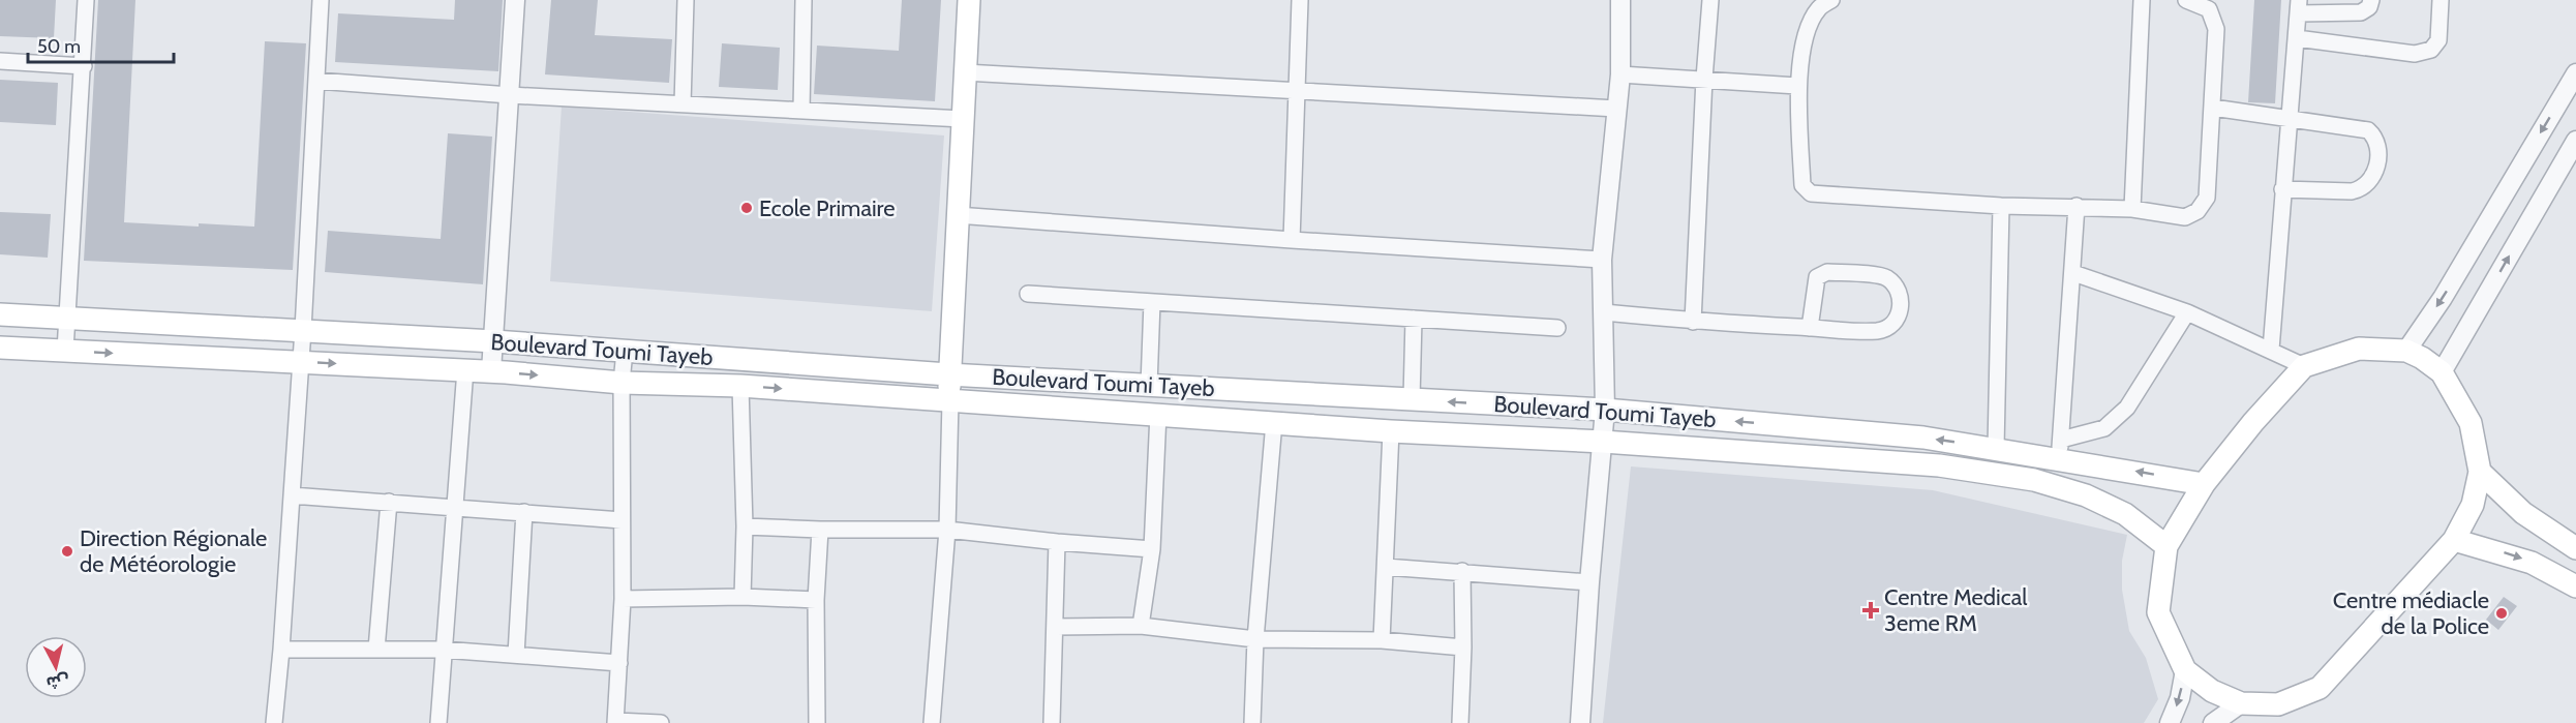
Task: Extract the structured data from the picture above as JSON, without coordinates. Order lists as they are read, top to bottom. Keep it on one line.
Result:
{"streets":{"main road":["Boulevard Toumi Tayeb"]},"places":{"other":["Ecole Primaire","Direction Régionale de Météorologie","Centre médiacle de la Police"],"health":["Centre Medical 3eme RM"]},"scale_bar":"50 m","north":"bottom"}
